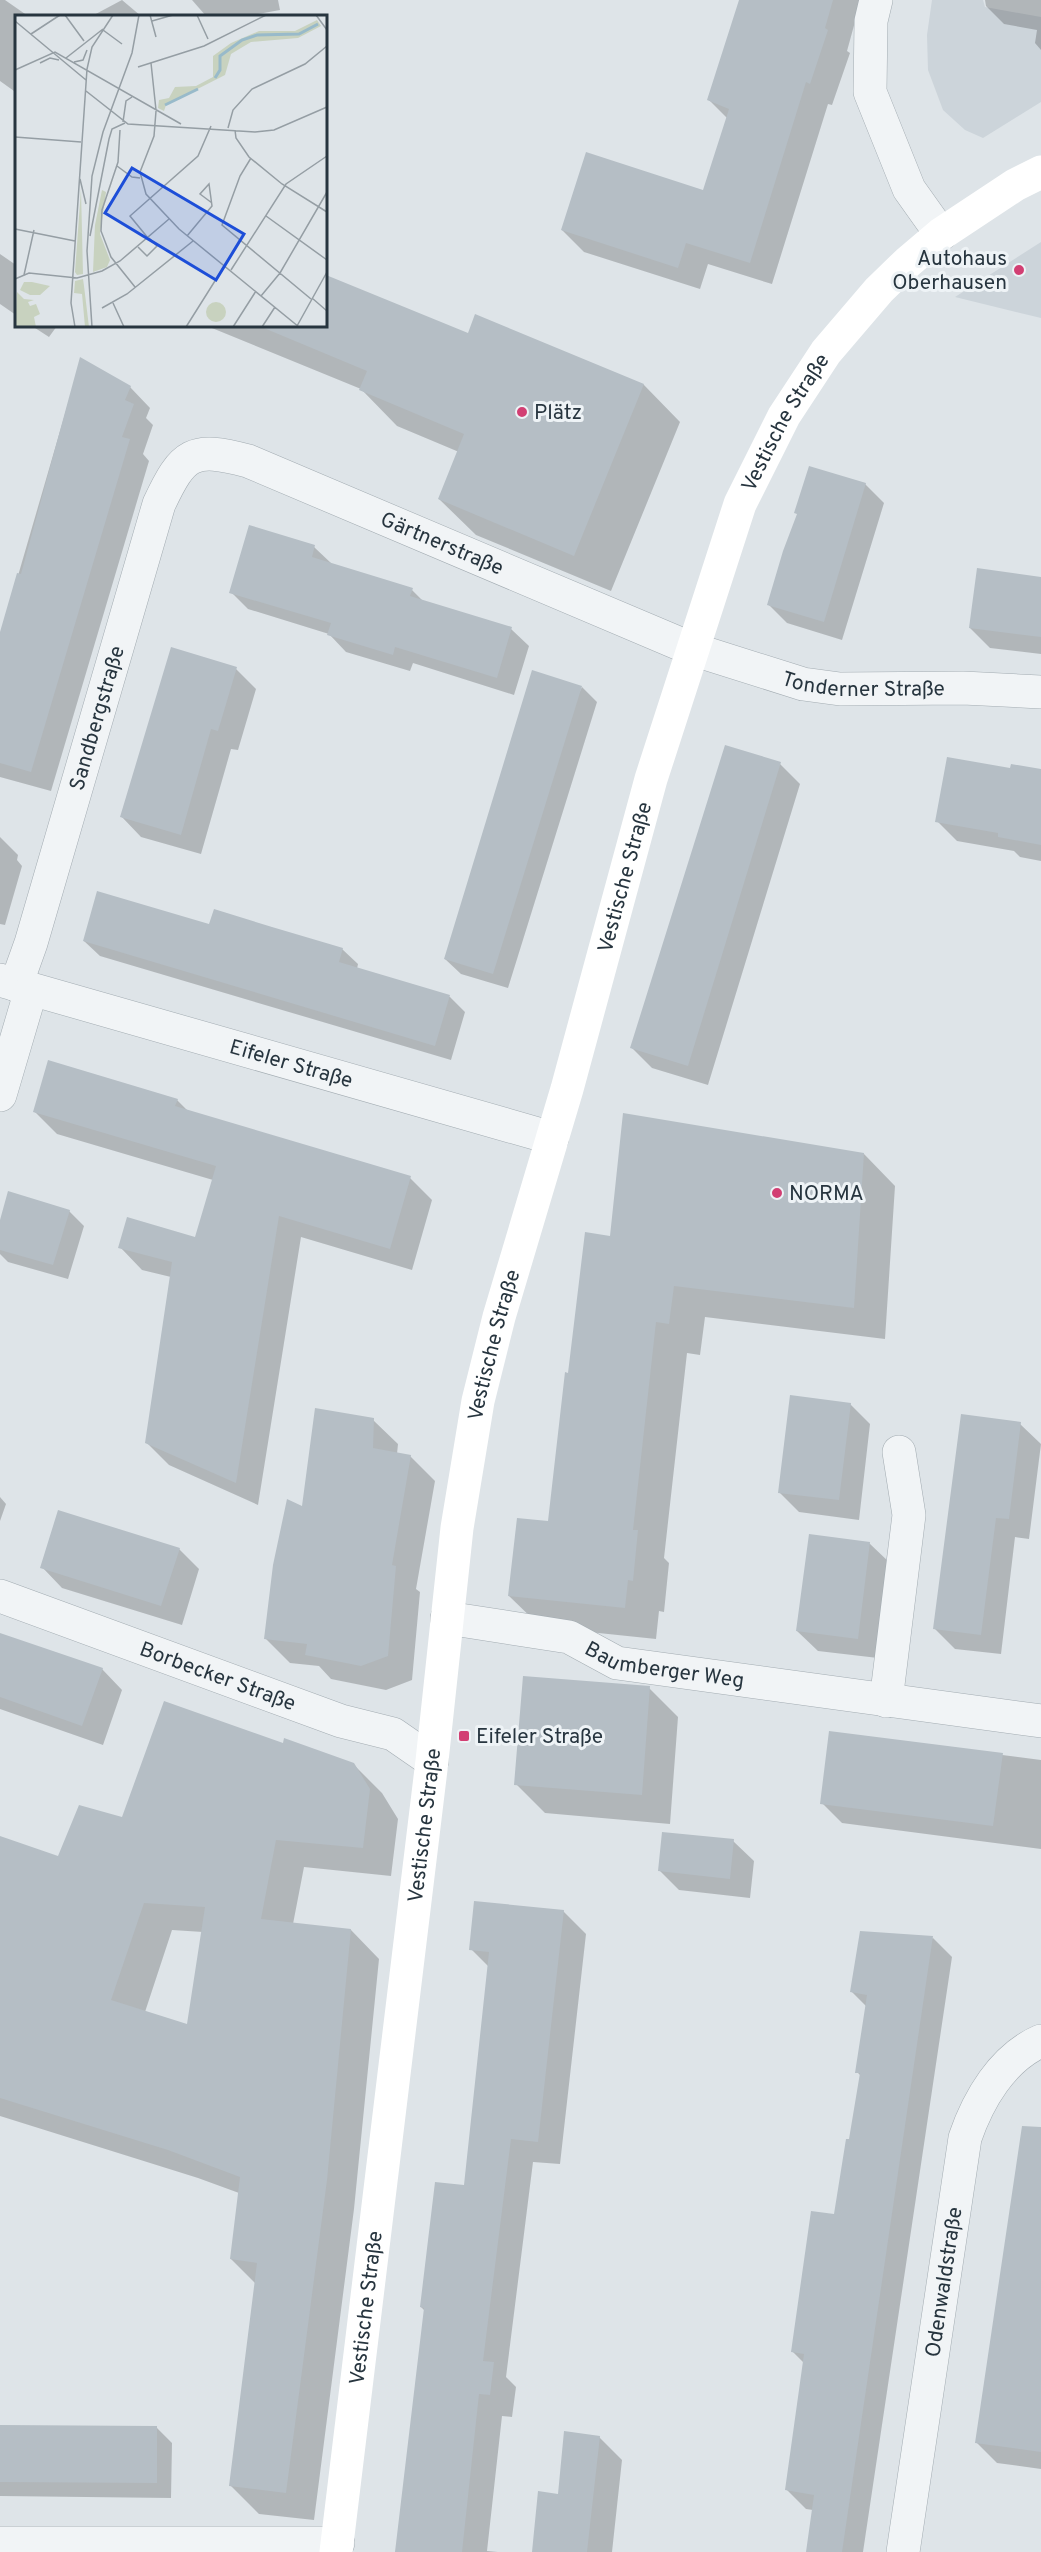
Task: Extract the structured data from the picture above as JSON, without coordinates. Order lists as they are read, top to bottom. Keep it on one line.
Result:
{"streets":{"street":["Vestische Straße","Gärtnerstraße","Tonderner Straße","Sandbergstraße","Eifeler Straße","Baumberger Weg","Borbecker Straße","Odenwaldstraße"]},"crossings":[["Vestische Straße","Gärtnerstraße"],["Vestische Straße","Tonderner Straße"],["Vestische Straße","Eifeler Straße"],["Vestische Straße","Baumberger Weg"],["Vestische Straße","Borbecker Straße"],["Gärtnerstraße","Tonderner Straße"],["Gärtnerstraße","Sandbergstraße"],["Sandbergstraße","Eifeler Straße"]],"places":{"other":["Autohaus Oberhausen","Plätz","NORMA"],"transit":["Eifeler Straße"]}}
